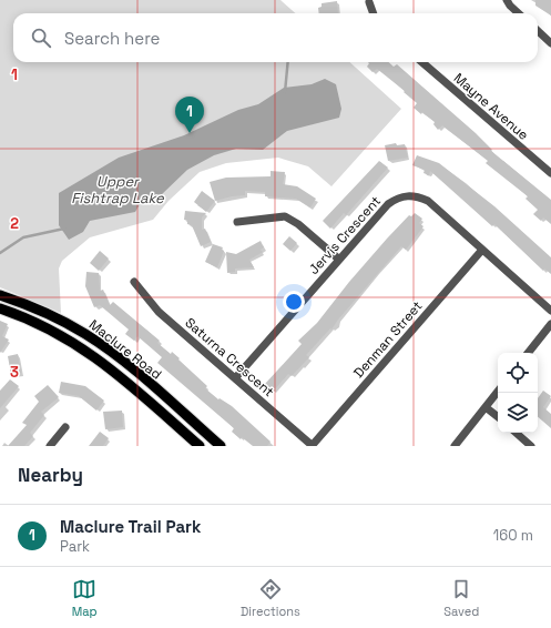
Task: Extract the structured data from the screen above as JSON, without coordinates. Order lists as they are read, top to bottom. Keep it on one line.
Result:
{"streets":{"main road":["Maclure Road"],"street":["Mayne Avenue","Jervis Crescent","Denman Street","Saturna Crescent"]},"crossings":[["Jervis Crescent","Denman Street"],["Jervis Crescent","Saturna Crescent"],["Denman Street","Saturna Crescent"]],"water":["Upper Fishtrap Lake"],"page":{"search":"Search here","pins":"1","heading":"Nearby","list":[{"mark":"1","name":"Maclure Trail Park","note":"Park","value":"160 m"}],"nav":["Map","Directions","Saved"]},"grid":{"rows":["1","2","3"]}}
